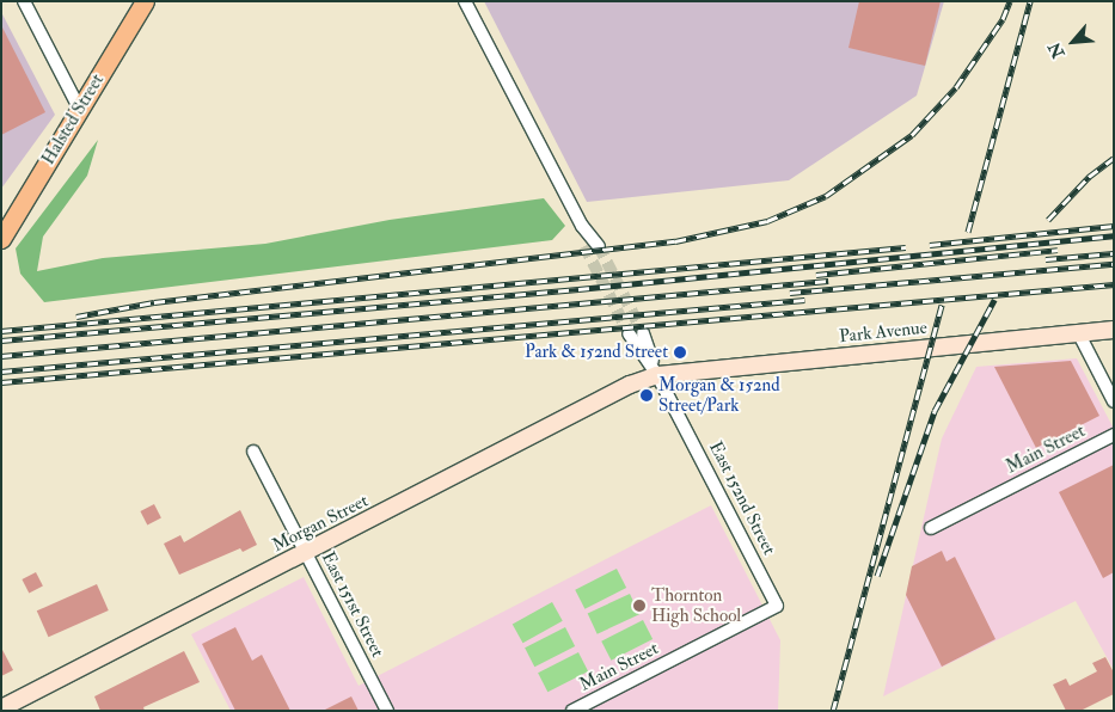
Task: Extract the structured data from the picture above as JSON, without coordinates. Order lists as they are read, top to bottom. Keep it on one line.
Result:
{"streets":{"main road":["Halsted Street"],"street":["Park Avenue","Main Street","East 152nd Street","Morgan Street","East 151st Street"]},"crossings":[["Park Avenue","East 152nd Street"],["Park Avenue","Morgan Street"],["Main Street","East 152nd Street"],["East 152nd Street","Morgan Street"],["Morgan Street","East 151st Street"]],"places":["Park & 152nd Street","Morgan & 152nd Street/Park","Thornton High School"],"north":"bottom left"}
